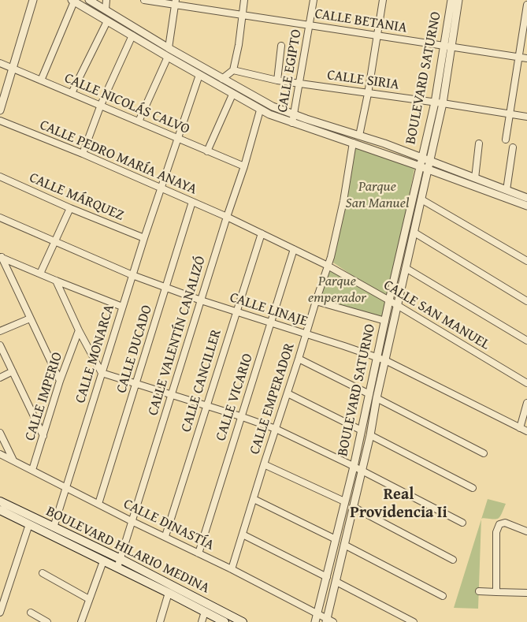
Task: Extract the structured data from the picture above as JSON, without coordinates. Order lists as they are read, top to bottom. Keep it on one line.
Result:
{"streets":{"main road":["BOULEVARD HILARIO MEDINA"],"street":["CALLE BETANIA","CALLE EGIPTO","BOULEVARD SATURNO","CALLE SIRIA","CALLE NICOLÁS CALVO","CALLE PEDRO MARÍA ANAYA","CALLE MÁRQUEZ","CALLE LINAJE","CALLE SAN MANUEL","CALLE VALENTÍN CANALIZÓ","CALLE DUCADO","CALLE MONARCA","CALLE CANCILLER","CALLE IMPERIO","CALLE VICARIO","CALLE EMPERADOR","CALLE DINASTÍA"]},"crossings":[["CALLE BETANIA","CALLE EGIPTO"],["CALLE BETANIA","BOULEVARD SATURNO"],["CALLE EGIPTO","CALLE SIRIA"],["BOULEVARD SATURNO","CALLE SIRIA"],["BOULEVARD SATURNO","CALLE LINAJE"],["BOULEVARD SATURNO","CALLE SAN MANUEL"],["BOULEVARD SATURNO","CALLE DINASTÍA"],["CALLE NICOLÁS CALVO","CALLE VALENTÍN CANALIZÓ"],["CALLE NICOLÁS CALVO","CALLE MONARCA"],["CALLE PEDRO MARÍA ANAYA","CALLE SAN MANUEL"],["CALLE PEDRO MARÍA ANAYA","CALLE VALENTÍN CANALIZÓ"],["CALLE PEDRO MARÍA ANAYA","CALLE DUCADO"],["CALLE PEDRO MARÍA ANAYA","CALLE MONARCA"],["CALLE MÁRQUEZ","CALLE MONARCA"],["CALLE LINAJE","CALLE VALENTÍN CANALIZÓ"],["CALLE LINAJE","CALLE DUCADO"],["CALLE LINAJE","CALLE MONARCA"],["CALLE LINAJE","CALLE CANCILLER"],["CALLE LINAJE","CALLE VICARIO"],["CALLE LINAJE","CALLE EMPERADOR"],["CALLE SAN MANUEL","CALLE VALENTÍN CANALIZÓ"],["CALLE SAN MANUEL","CALLE CANCILLER"],["CALLE SAN MANUEL","CALLE VICARIO"],["CALLE SAN MANUEL","CALLE EMPERADOR"],["CALLE VALENTÍN CANALIZÓ","CALLE DINASTÍA"],["CALLE VALENTÍN CANALIZÓ","BOULEVARD HILARIO MEDINA"],["CALLE DUCADO","CALLE DINASTÍA"],["CALLE MONARCA","CALLE DINASTÍA"],["CALLE MONARCA","BOULEVARD HILARIO MEDINA"],["CALLE CANCILLER","CALLE DINASTÍA"],["CALLE IMPERIO","CALLE DINASTÍA"],["CALLE VICARIO","CALLE DINASTÍA"],["CALLE EMPERADOR","CALLE DINASTÍA"]],"districts":["Real Providencia Ii"],"parks":["Parque San Manuel","Parque emperador"]}
